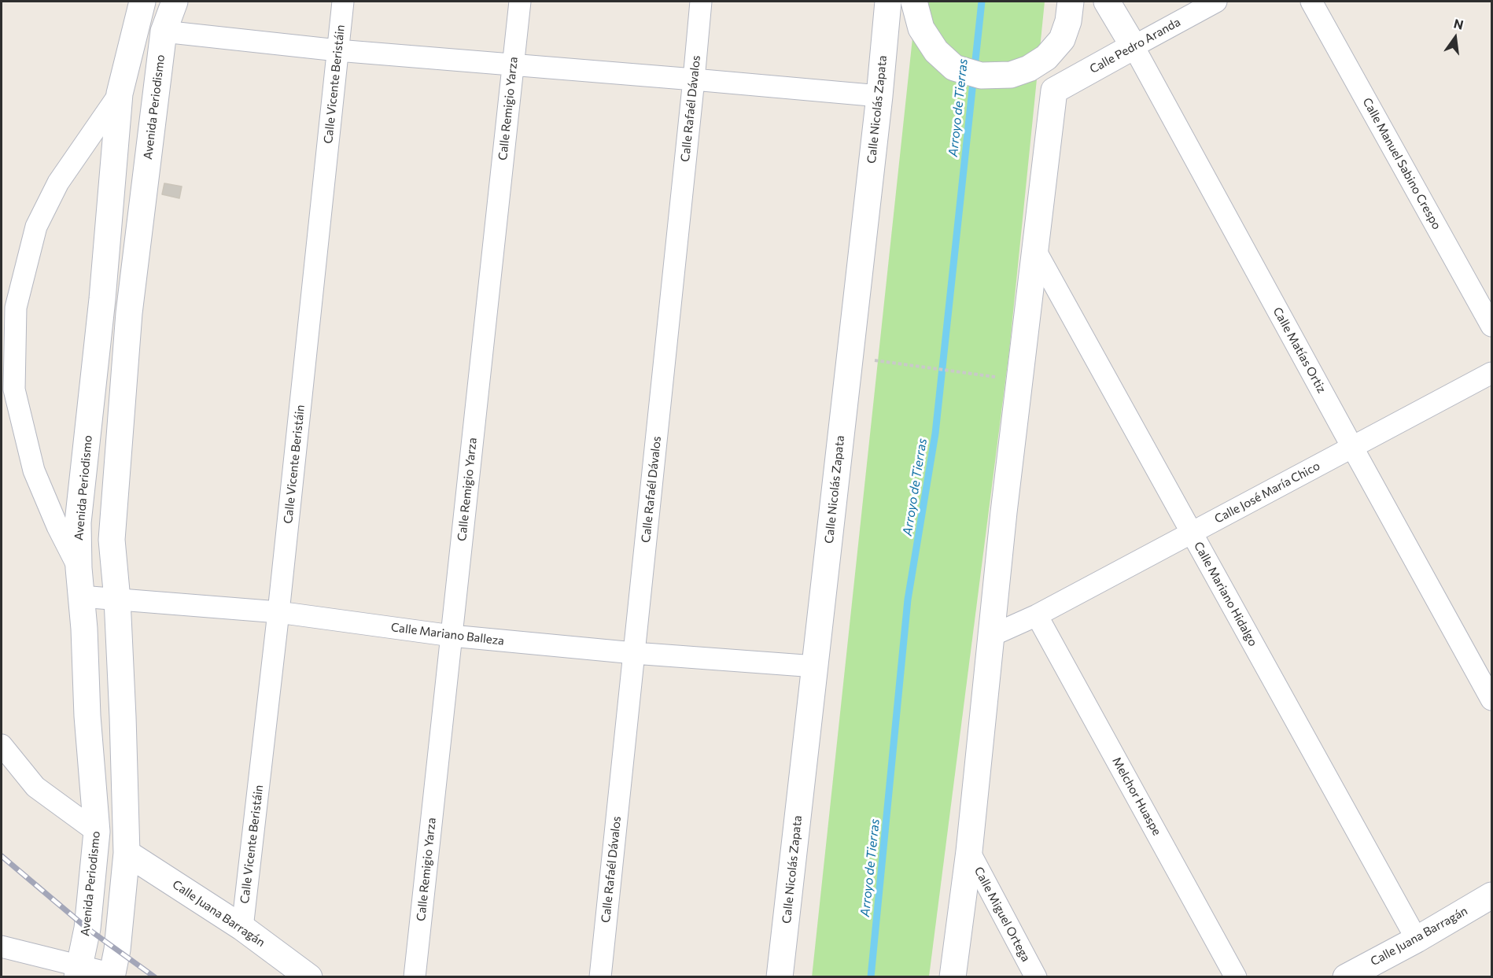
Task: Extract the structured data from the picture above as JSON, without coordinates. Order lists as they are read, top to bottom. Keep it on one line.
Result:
{"streets":{"street":["Calle Pedro Aranda","Calle Vicente Beristáin","Avenida Periodismo","Calle Remigio Yarza","Calle Rafaél Dávalos","Calle Nicolás Zapata","Calle Manuel Sabino Crespo","Calle Matías Ortiz","Calle José María Chico","Calle Mariano Hidalgo","Calle Mariano Balleza","Melchor Huaspe","Calle Juana Barragán","Calle Miguel Ortega"]},"crossings":[["Calle Pedro Aranda","Calle Matías Ortiz"],["Calle Pedro Aranda","Calle Mariano Hidalgo"],["Calle Vicente Beristáin","Calle Mariano Balleza"],["Calle Vicente Beristáin","Calle Juana Barragán"],["Avenida Periodismo","Calle Mariano Balleza"],["Avenida Periodismo","Calle Juana Barragán"],["Calle Remigio Yarza","Calle Mariano Balleza"],["Calle Rafaél Dávalos","Calle Mariano Balleza"],["Calle Nicolás Zapata","Calle Mariano Balleza"],["Calle Matías Ortiz","Calle José María Chico"],["Calle José María Chico","Calle Mariano Hidalgo"],["Calle José María Chico","Melchor Huaspe"],["Calle Mariano Hidalgo","Calle Juana Barragán"]],"water":["Arroyo de Tierras"],"north":"top"}
